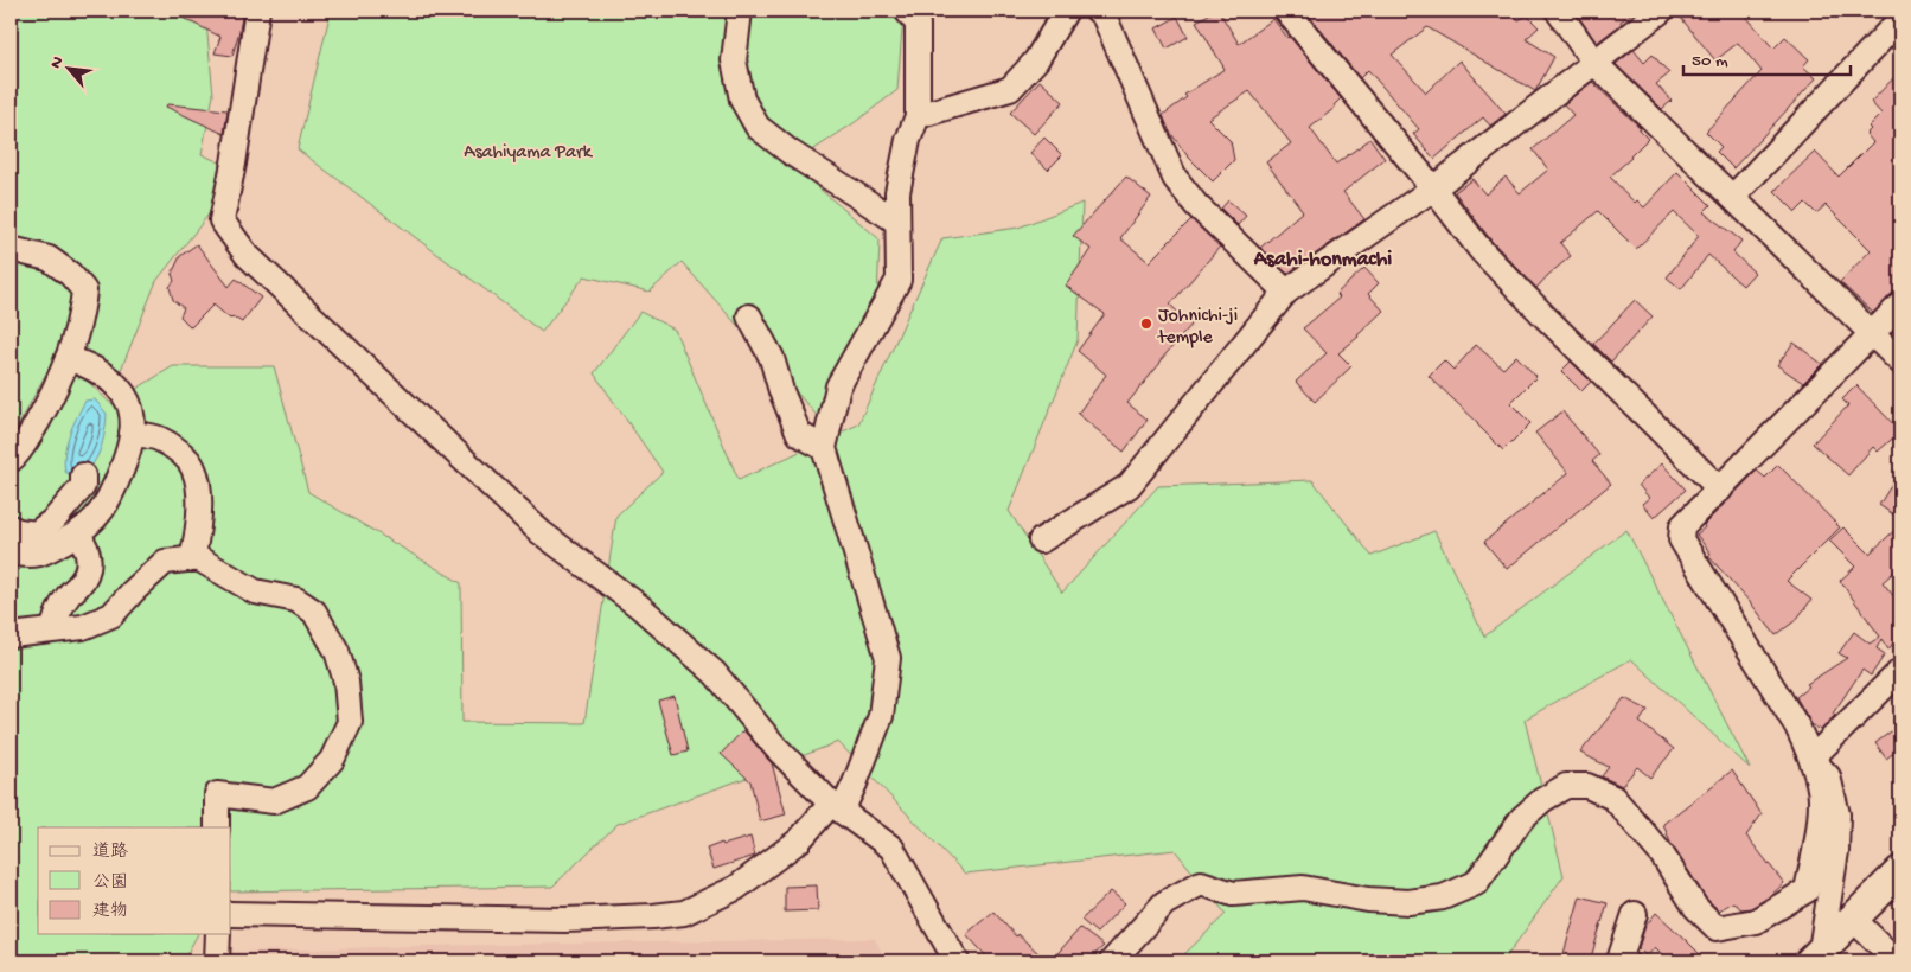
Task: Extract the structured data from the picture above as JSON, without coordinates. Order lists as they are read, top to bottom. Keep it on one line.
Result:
{"districts":["Asahi-honmachi"],"parks":["Asahiyama Park"],"places":["Johnichi-ji temple"],"legend":["道路","公園","建物"],"scale_bar":"50 m","north":"top left"}
